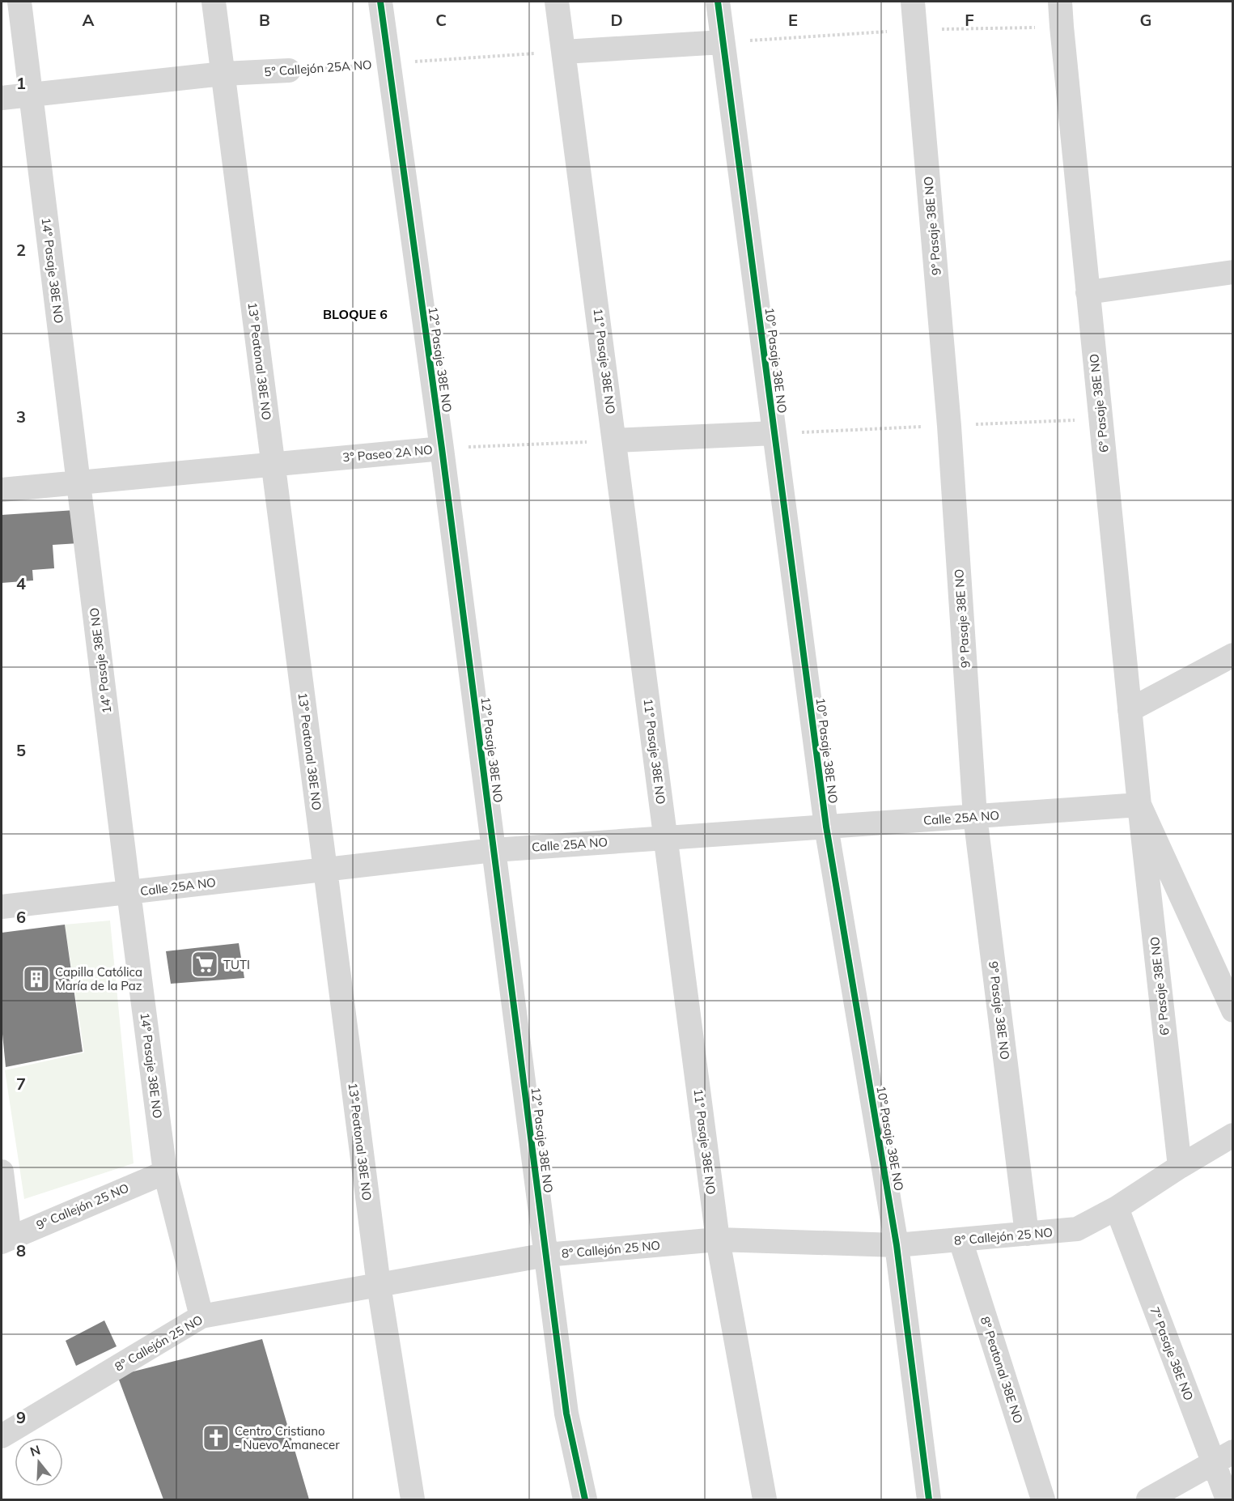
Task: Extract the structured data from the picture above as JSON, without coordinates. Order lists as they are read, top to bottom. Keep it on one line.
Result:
{"streets":{"street":["5° Callejón 25A NO","9° Pasaje 38E NO","14° Pasaje 38E NO","12° Pasaje 38E NO","10° Pasaje 38E NO","13° Peatonal 38E NO","11° Pasaje 38E NO","6° Pasaje 38E NO","3° Paseo 2A NO","Calle 25A NO","9° Callejón 25 NO","8° Callejón 25 NO","7° Pasaje 38E NO","8° Peatonal 38E NO"]},"crossings":[["5° Callejón 25A NO","14° Pasaje 38E NO"],["5° Callejón 25A NO","12° Pasaje 38E NO"],["5° Callejón 25A NO","13° Peatonal 38E NO"],["5° Callejón 25A NO","11° Pasaje 38E NO"],["9° Pasaje 38E NO","Calle 25A NO"],["9° Pasaje 38E NO","8° Callejón 25 NO"],["14° Pasaje 38E NO","3° Paseo 2A NO"],["14° Pasaje 38E NO","Calle 25A NO"],["14° Pasaje 38E NO","9° Callejón 25 NO"],["14° Pasaje 38E NO","8° Callejón 25 NO"],["12° Pasaje 38E NO","3° Paseo 2A NO"],["12° Pasaje 38E NO","Calle 25A NO"],["12° Pasaje 38E NO","8° Callejón 25 NO"],["10° Pasaje 38E NO","Calle 25A NO"],["10° Pasaje 38E NO","8° Callejón 25 NO"],["13° Peatonal 38E NO","3° Paseo 2A NO"],["13° Peatonal 38E NO","Calle 25A NO"],["13° Peatonal 38E NO","8° Callejón 25 NO"],["11° Pasaje 38E NO","3° Paseo 2A NO"],["11° Pasaje 38E NO","Calle 25A NO"],["11° Pasaje 38E NO","8° Callejón 25 NO"],["6° Pasaje 38E NO","Calle 25A NO"],["6° Pasaje 38E NO","8° Callejón 25 NO"],["8° Callejón 25 NO","7° Pasaje 38E NO"],["8° Callejón 25 NO","8° Peatonal 38E NO"]],"districts":["BLOQUE 6"],"places":{"supermarket":["TUTI"],"building":["Capilla Católica María de la Paz"],"church":["Centro Cristiano - Nuevo Amanecer"]},"north":"top","grid":{"columns":["A","B","C","D","E","F","G"],"rows":["1","2","3","4","5","6","7","8","9"]}}
